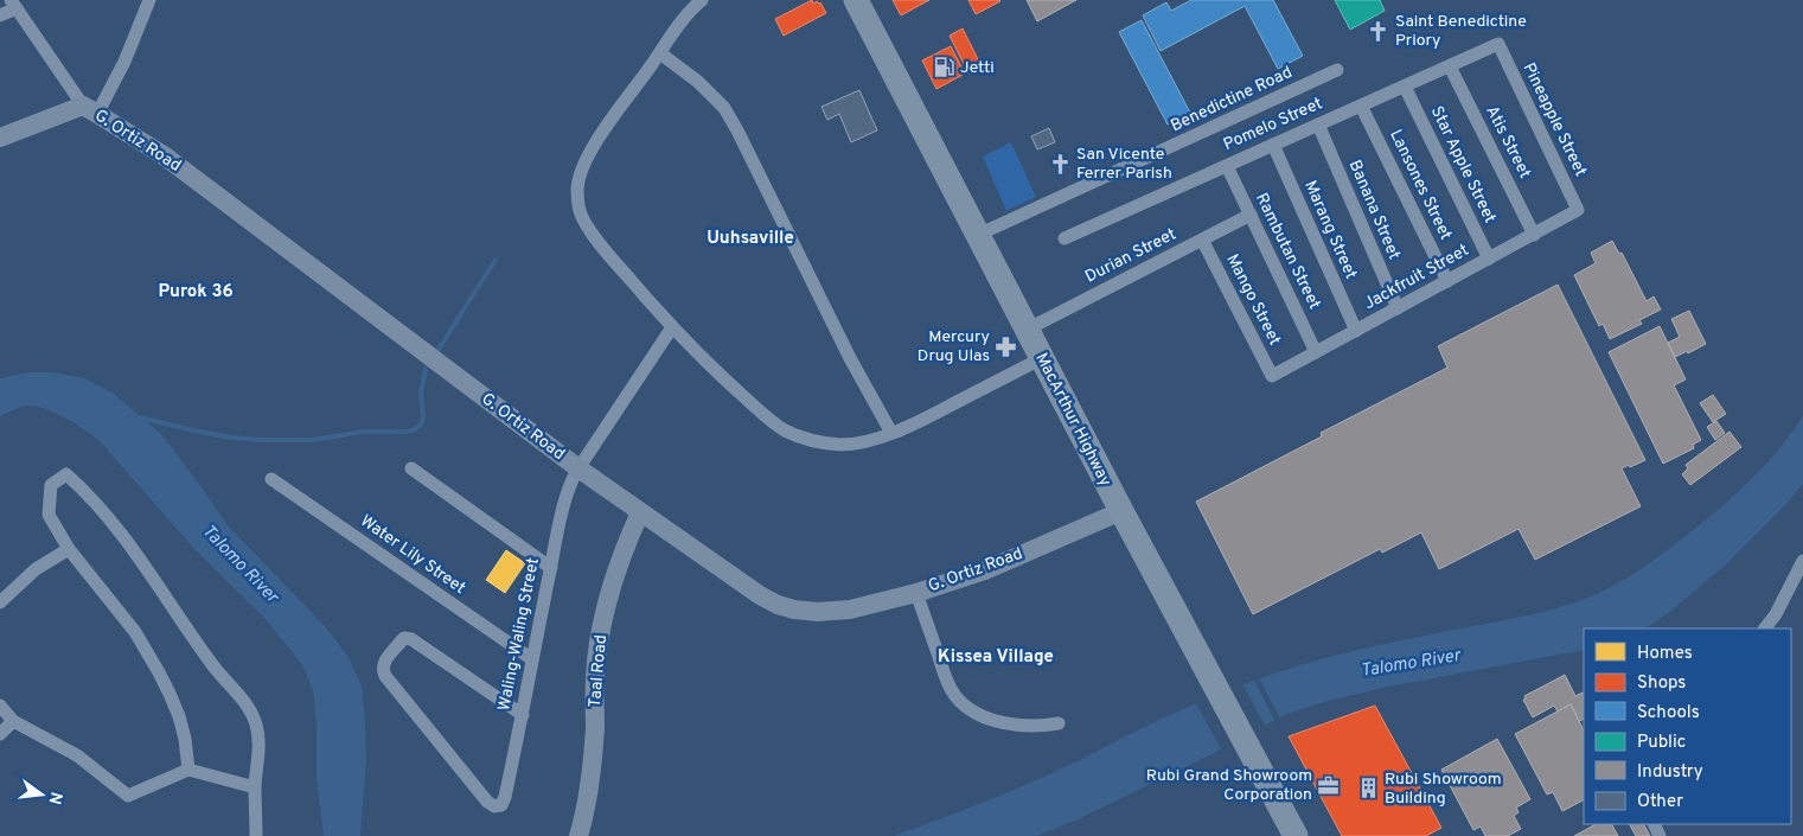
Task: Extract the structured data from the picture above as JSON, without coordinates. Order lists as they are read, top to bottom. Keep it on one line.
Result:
{"streets":{"highway":["MacArthur Highway"],"street":["Benedictine Road","Pineapple Street","Pomelo Street","G. Ortiz Road","Atis Street","Star Apple Street","Lansones Street","Banana Street","Marang Street","Rambutan Street","Durian Street","Jackfruit Street","Mango Street","Water Lily Street","Waling-Waling Street","Taal Road"]},"crossings":[["Benedictine Road","MacArthur Highway"],["Pineapple Street","Pomelo Street"],["Pineapple Street","Jackfruit Street"],["Pomelo Street","Atis Street"],["Pomelo Street","Star Apple Street"],["Pomelo Street","Lansones Street"],["Pomelo Street","Banana Street"],["Pomelo Street","Marang Street"],["Pomelo Street","Rambutan Street"],["G. Ortiz Road","MacArthur Highway"],["G. Ortiz Road","Waling-Waling Street"],["G. Ortiz Road","Taal Road"],["Atis Street","Jackfruit Street"],["Star Apple Street","Jackfruit Street"],["Lansones Street","Jackfruit Street"],["Banana Street","Jackfruit Street"],["Marang Street","Jackfruit Street"],["Rambutan Street","Durian Street"],["Rambutan Street","Jackfruit Street"],["Durian Street","Mango Street"],["Durian Street","MacArthur Highway"],["Jackfruit Street","Mango Street"],["Water Lily Street","Waling-Waling Street"]],"districts":["Uuhsaville","Purok 36","Kissea Village"],"water":["Talomo River"],"places":{"church":["Saint Benedictine Priory","San Vicente Ferrer Parish"],"fuel station":["Jetti"],"pharmacy":["Mercury Drug Ulas"],"office":["Rubi Grand Showroom Corporation"],"building":["Rubi Showroom Building"]},"legend":["Homes","Shops","Schools","Public","Industry","Other"],"north":"right"}
